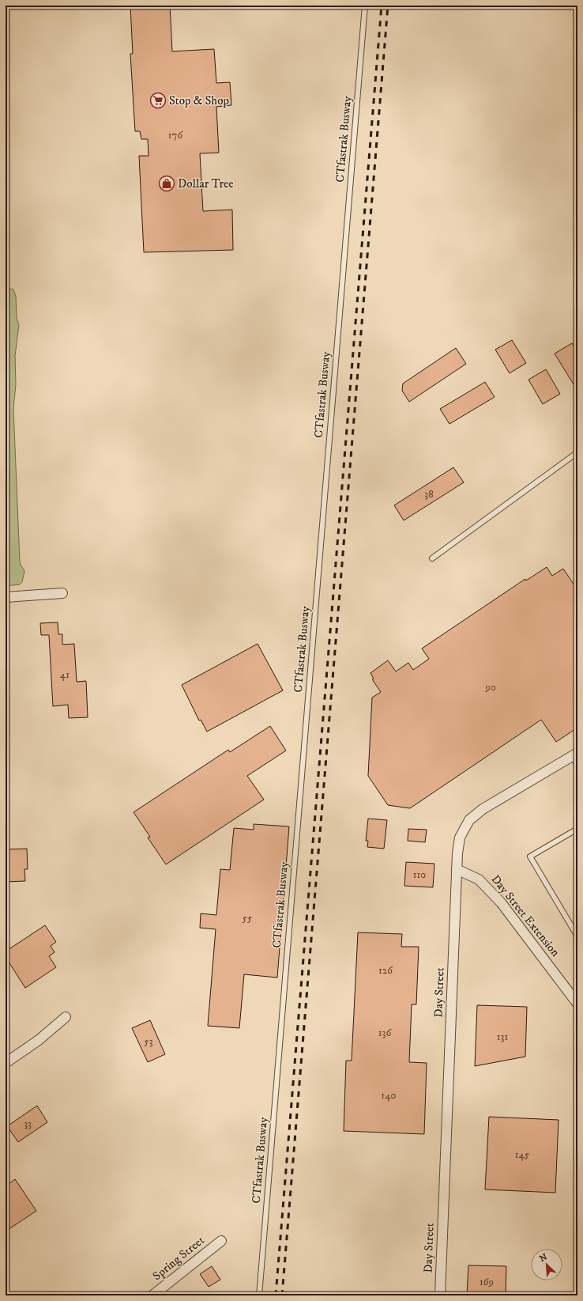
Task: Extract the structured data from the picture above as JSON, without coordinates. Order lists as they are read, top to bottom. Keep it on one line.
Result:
{"streets":{"street":["Day Street Extension","Day Street","Spring Street"],"lane":["CTfastrak Busway"]},"crossings":[["Day Street Extension","Day Street"]],"places":{"supermarket":["Stop & Shop"],"shop":["Dollar Tree"]},"house_numbers":["176","38","41","90","110","55","126","136","131","53","140","33","145","169"],"north":"top left"}
